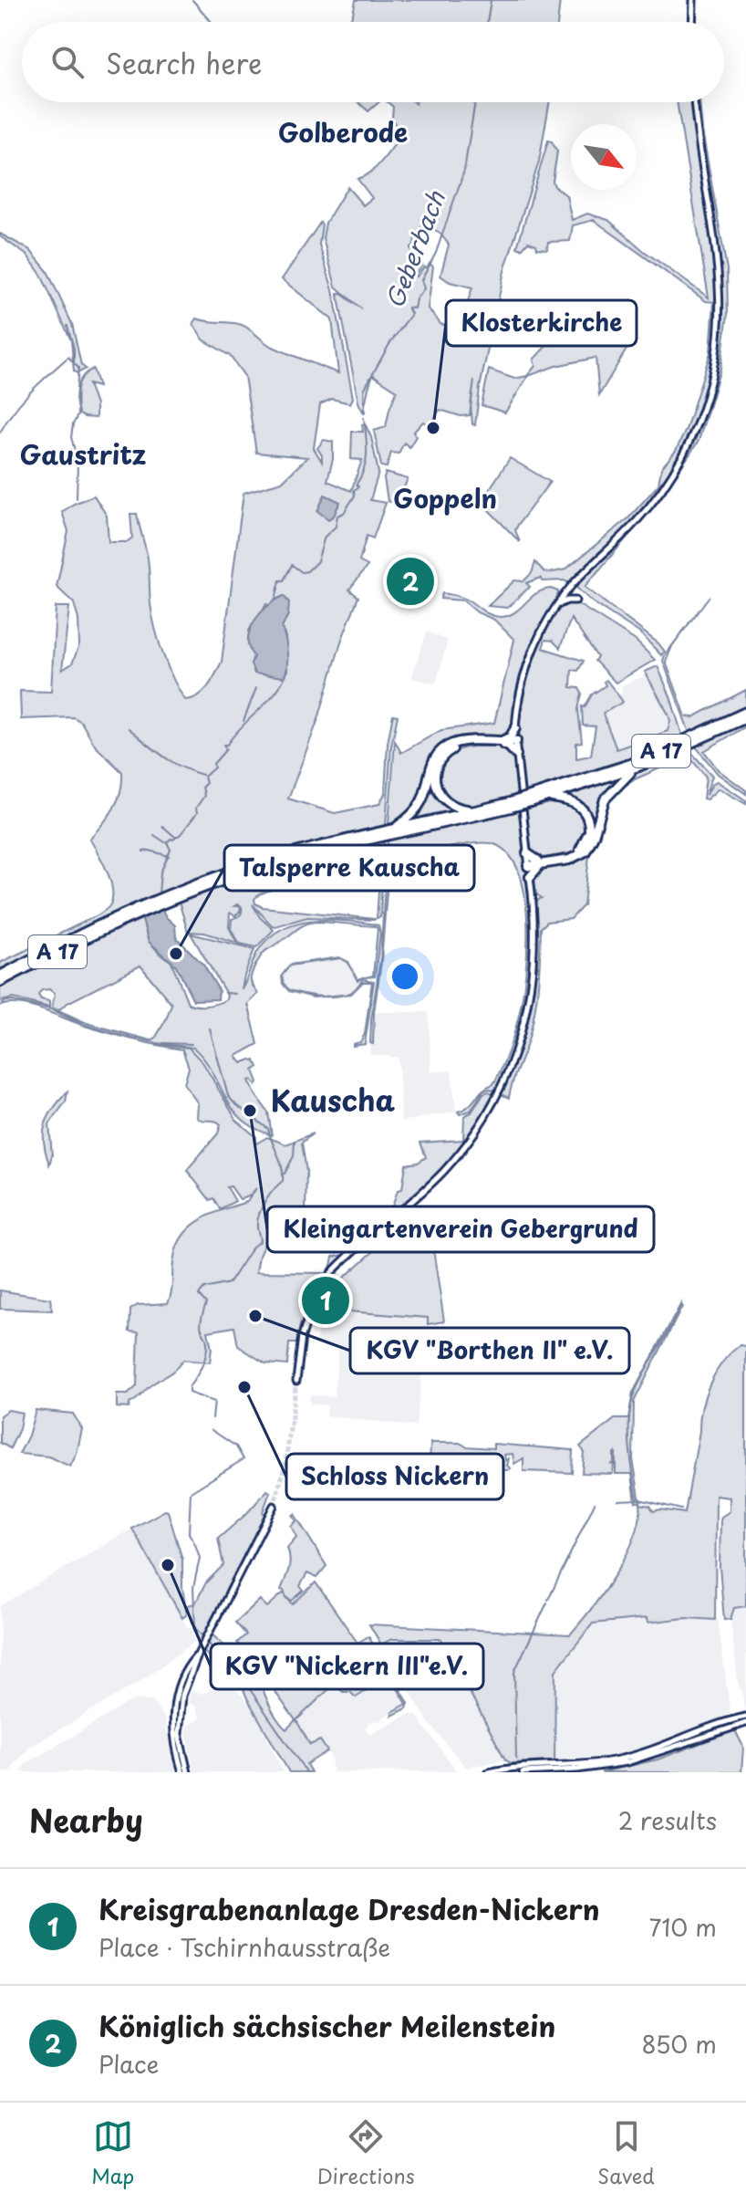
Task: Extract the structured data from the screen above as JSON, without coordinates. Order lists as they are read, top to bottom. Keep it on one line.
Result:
{"streets":{"highway":["A 17"]},"districts":["Golberode","Gaustritz","Goppeln","Kauscha"],"water":["Geberbach"],"places":["Klosterkirche","Talsperre Kauscha","Kleingartenverein Gebergrund","KGV \"Borthen II\" e.V.","Schloss Nickern","KGV \"Nickern III\"e.V."],"north":"bottom right","page":{"search":"Search here","pins":["2","1"],"heading":["Nearby","2 results"],"list":[{"mark":"1","name":"Kreisgrabenanlage Dresden-Nickern","note":"Place · Tschirnhausstraße","value":"710 m"},{"mark":"2","name":"Königlich sächsischer Meilenstein","note":"Place","value":"850 m"}],"nav":["Map","Directions","Saved"]}}
